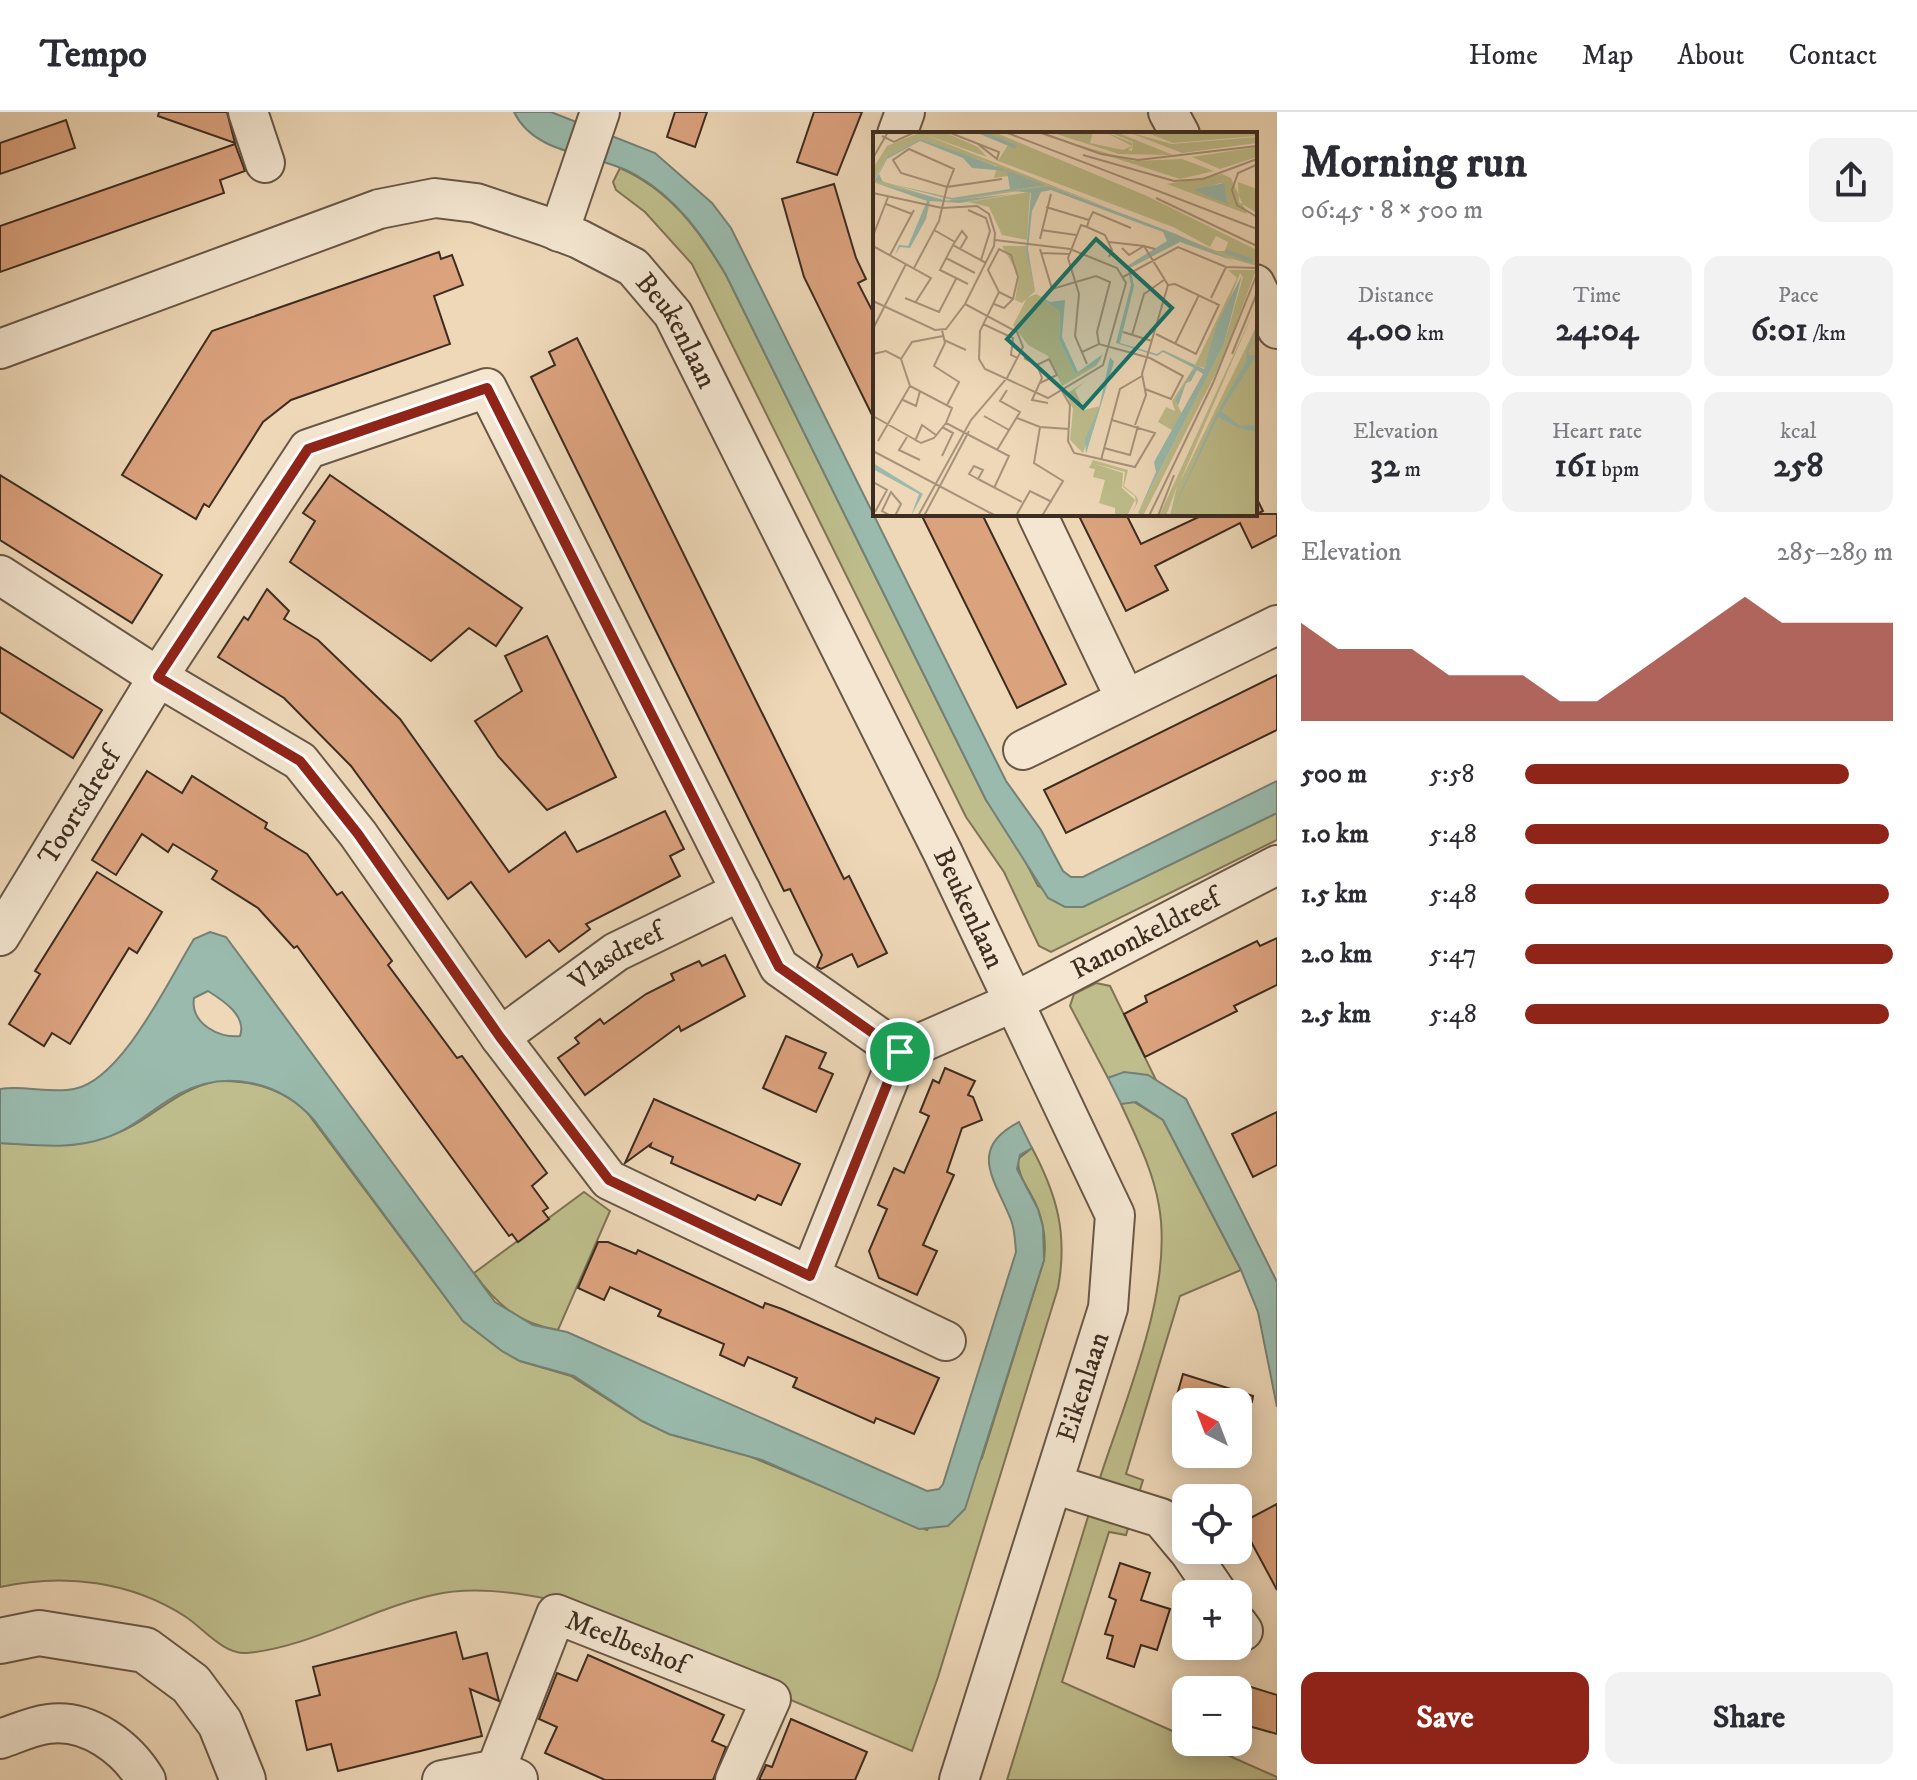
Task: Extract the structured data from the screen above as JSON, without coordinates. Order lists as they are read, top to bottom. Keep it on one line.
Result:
{"streets":{"street":["Beukenlaan","Toortsdreef","Ranonkeldreef","Vlasdreef","Eikenlaan","Meelbeshof"]},"crossings":[["Beukenlaan","Ranonkeldreef"],["Beukenlaan","Eikenlaan"],["Toortsdreef","Vlasdreef"],["Ranonkeldreef","Eikenlaan"]],"north":"top left","page":{"header":"Tempo","nav":["Home","Map","About","Contact"],"heading":["Morning run","06:45 · 8 × 500 m"],"stats":[["Distance","4.00 km"],["Time","24:04"],["Pace","6:01 /km"],["Elevation","32 m"],["Heart rate","161 bpm"],["kcal","258"]],"chart":["Elevation","285–289 m"],"list":[{"name":"500 m","note":"5:58"},{"name":"1.0 km","note":"5:48"},{"name":"1.5 km","note":"5:48"},{"name":"2.0 km","note":"5:47"},{"name":"2.5 km","note":"5:48"}],"map_buttons":["+","−"],"buttons":["Save","Share"]}}
